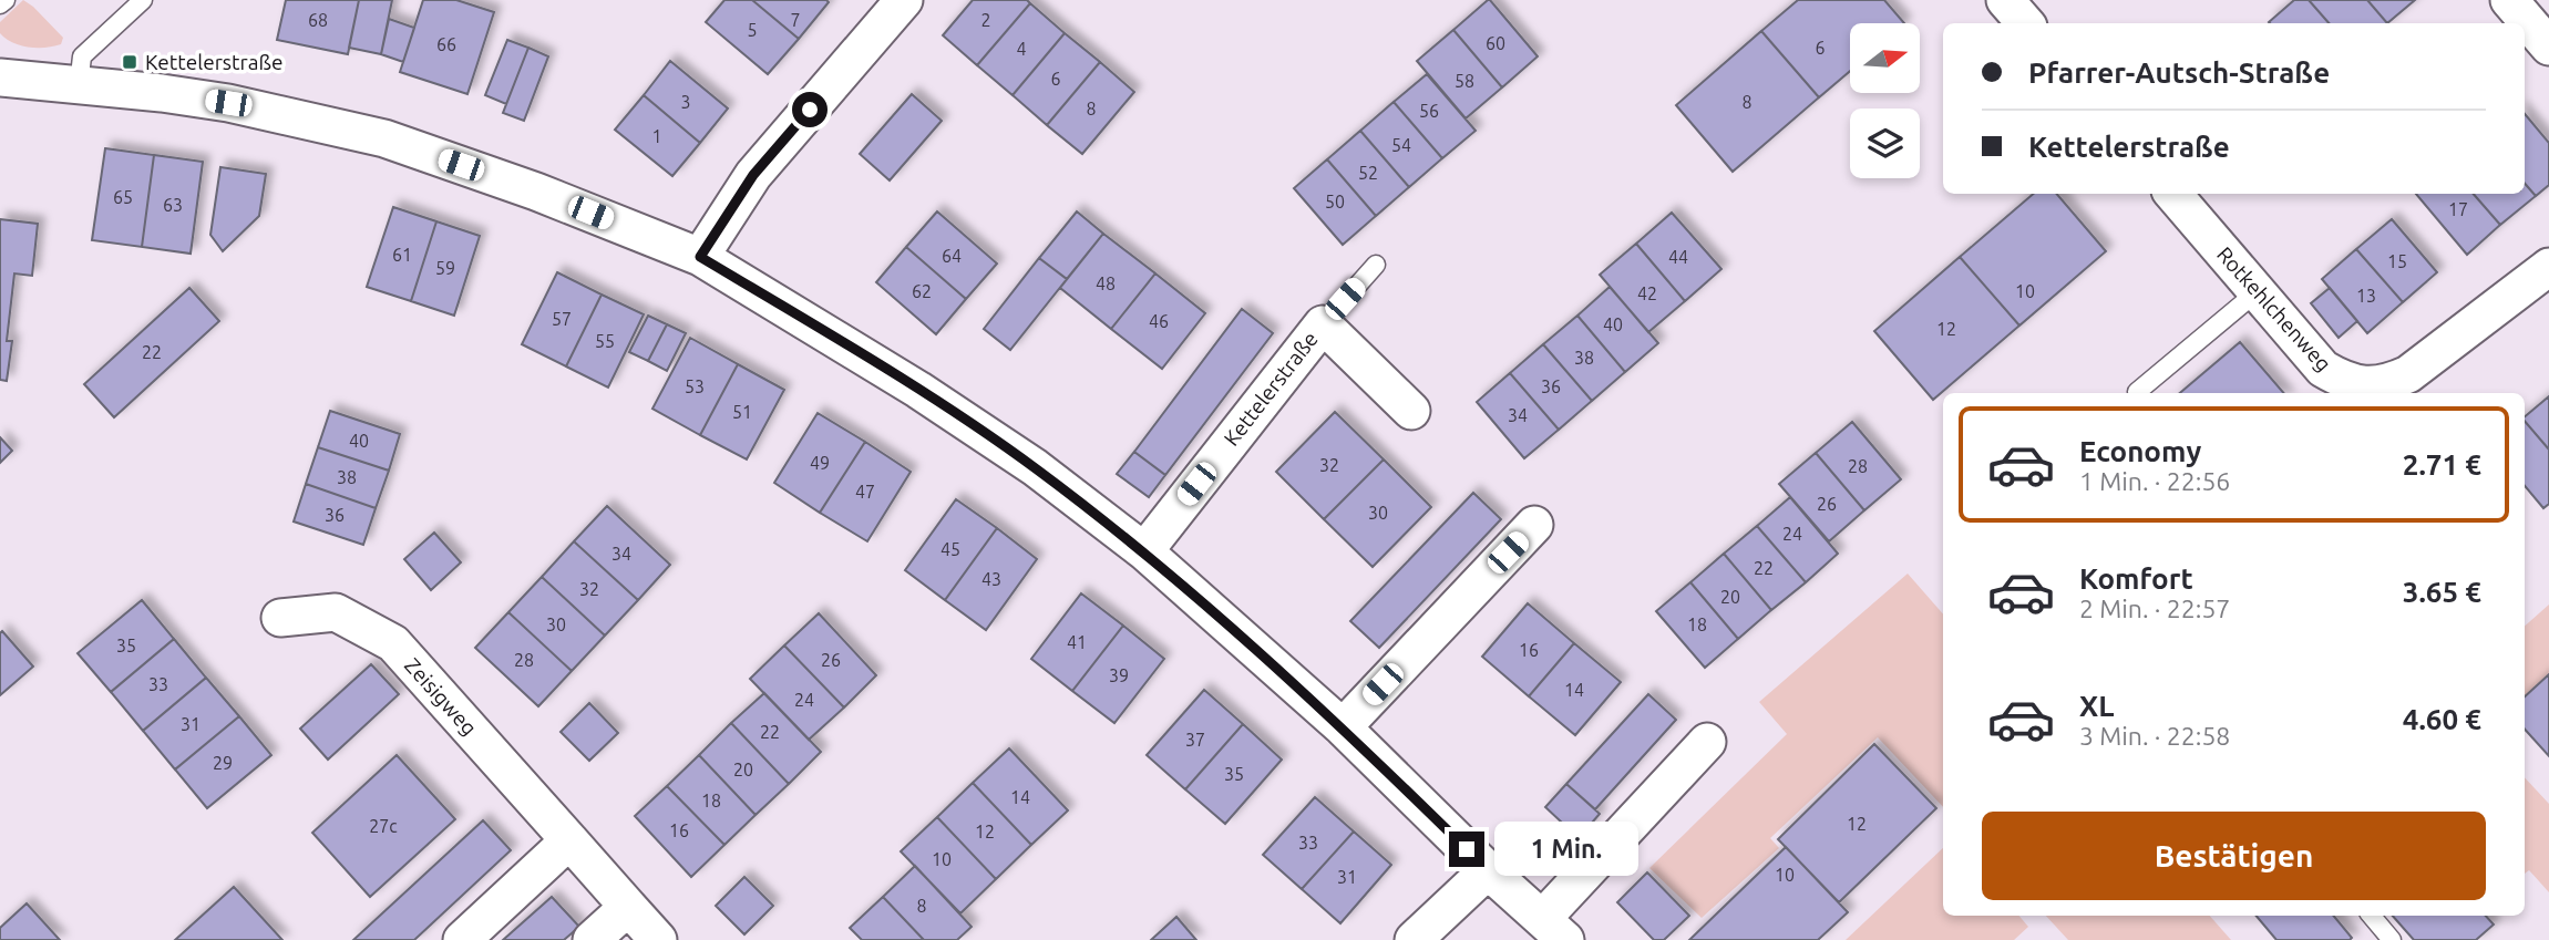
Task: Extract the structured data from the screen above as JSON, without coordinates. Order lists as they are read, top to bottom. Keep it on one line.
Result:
{"streets":{"street":["Rotkehlchenweg","Kettelerstraße","Zeisigweg"]},"places":{"transit":["Kettelerstraße"]},"house_numbers":["68","7","2","5","60","66","6","4","6","58","3","8","8","56","1","54","52","65","50","63","17","61","64","44","15","59","48","62","10","42","13","57","46","40","12","55","22","38","53","36","51","34","40","49","32","28","38","47","26","30","36","24","45","34","22","43","32","20","30","18","41","35","16","28","26","39","33","14","24","31","22","37","29","20","35","14","18","12","27c","16","12","33","10","10","31","8"],"north":"right","page":{"banner":["Pfarrer-Autsch-Straße","Kettelerstraße"],"list":[{"name":"Economy","note":"1 Min. · 22:56","value":"2.71 €"},{"name":"Komfort","note":"2 Min. · 22:57","value":"3.65 €"},{"name":"XL","note":"3 Min. · 22:58","value":"4.60 €"}],"buttons":"Bestätigen","bubble":"1 Min."}}
